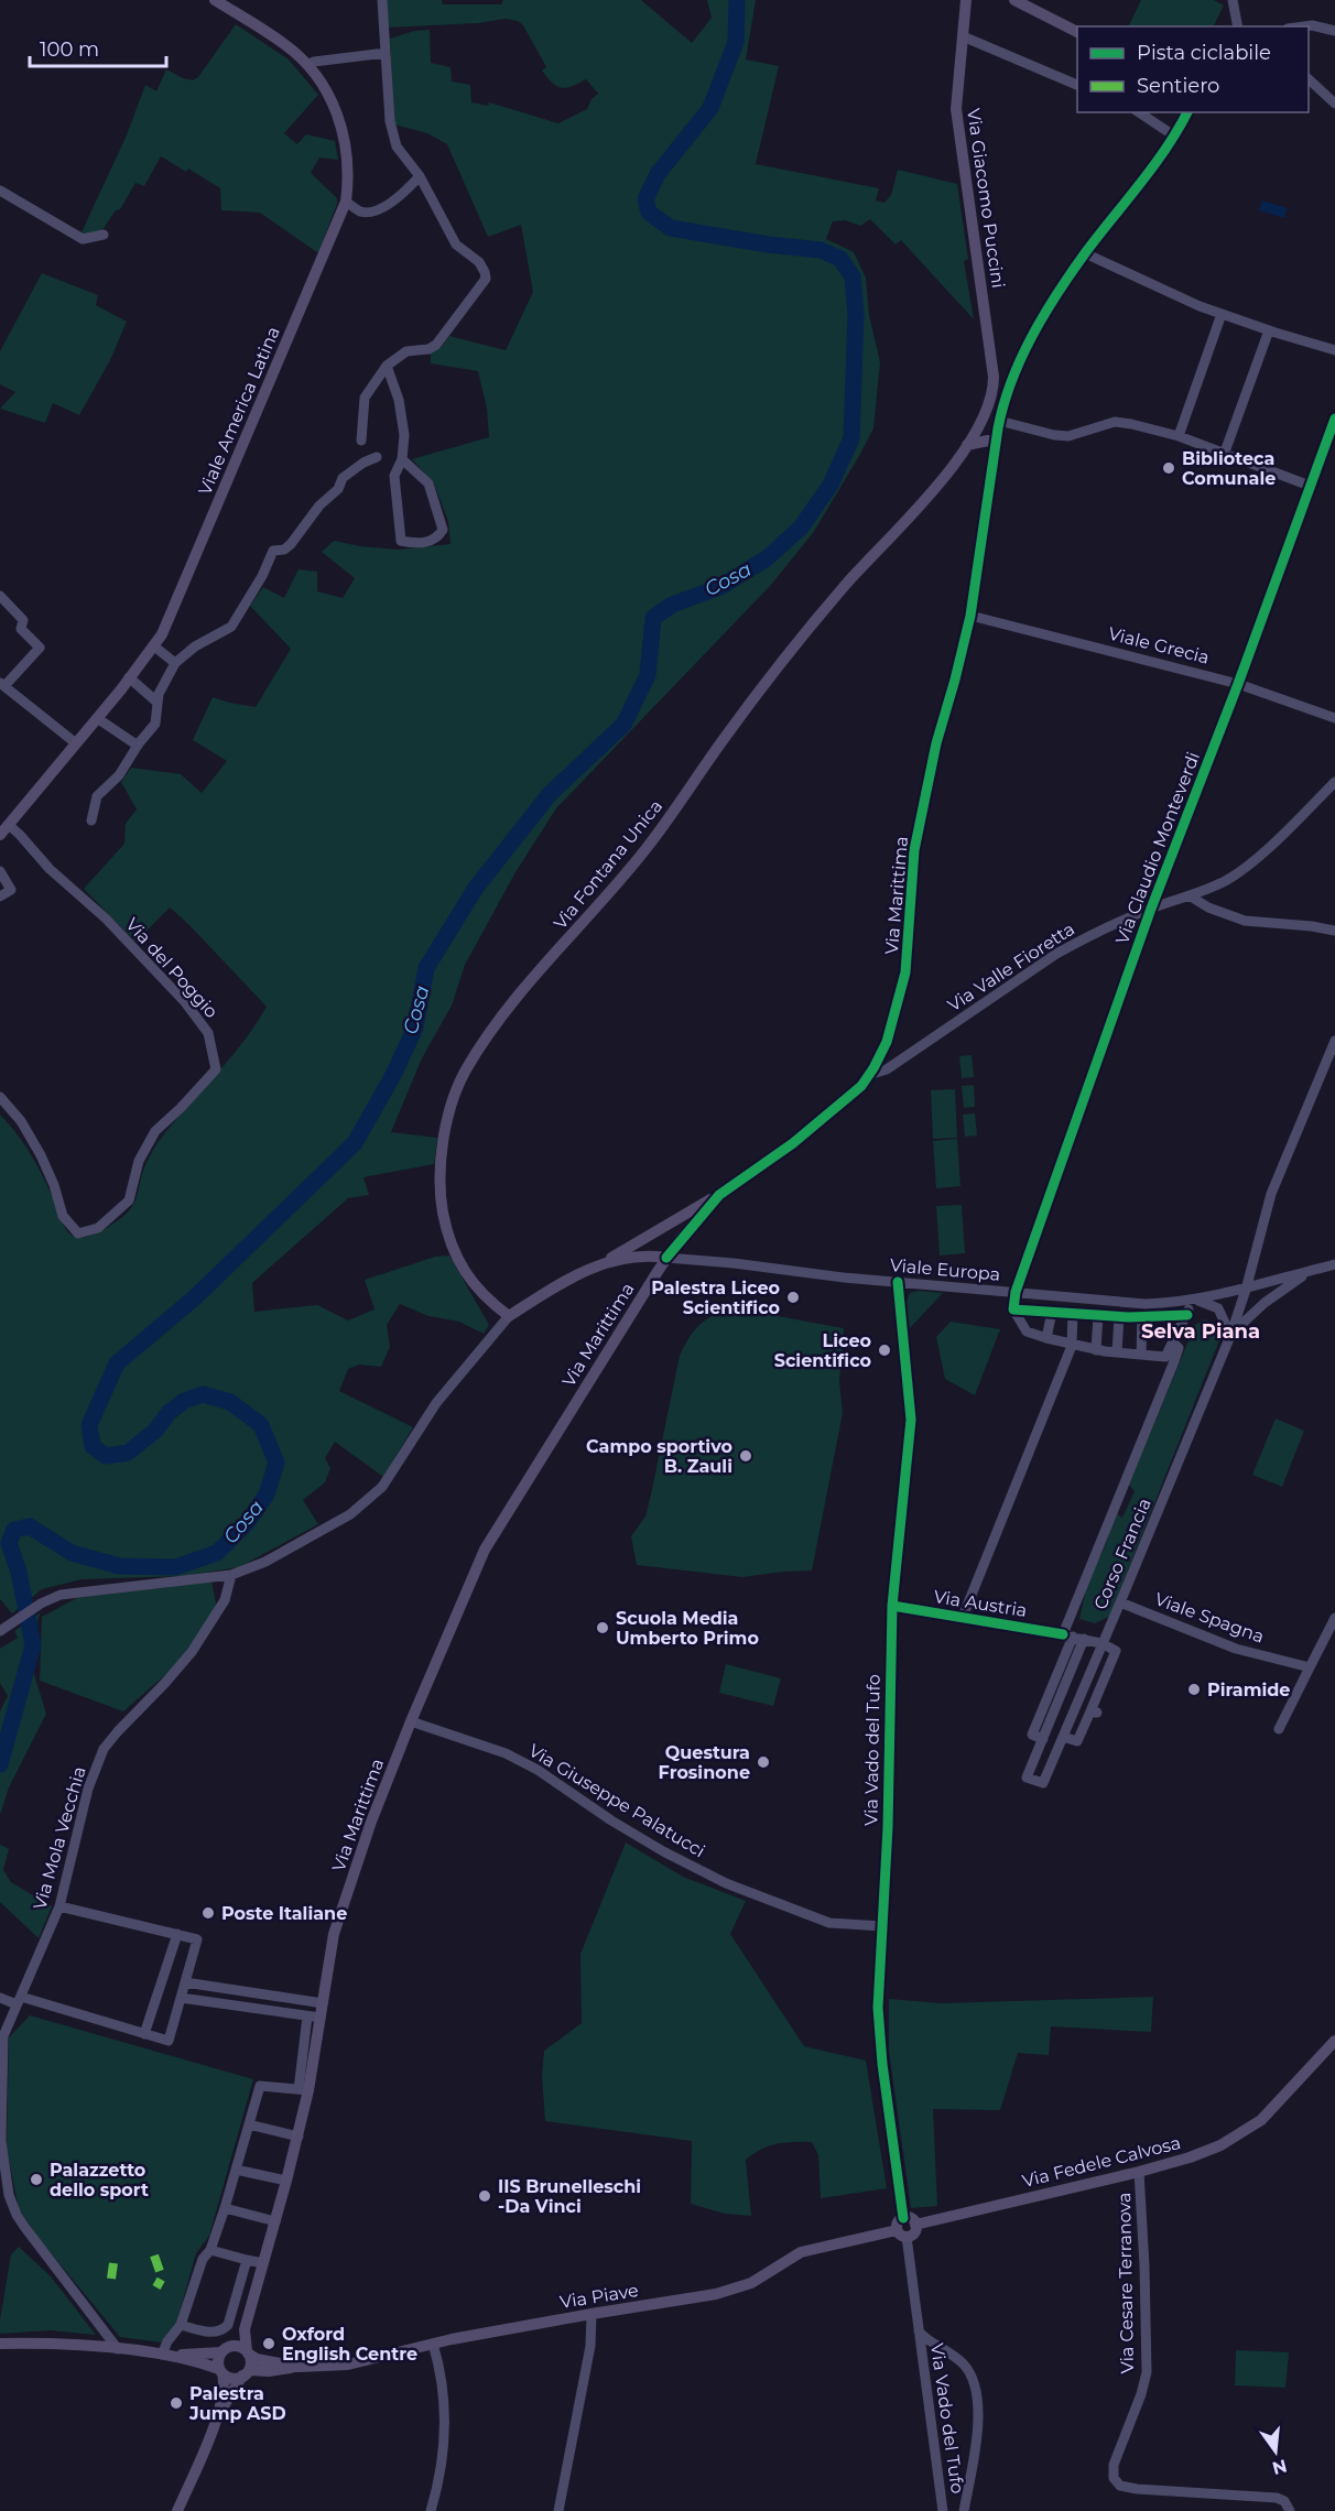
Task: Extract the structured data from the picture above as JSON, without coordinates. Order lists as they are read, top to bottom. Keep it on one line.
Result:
{"streets":{"main road":["Via Giacomo Puccini","Viale America Latina","Via Fontana Unica","Via Marittima","Via Fedele Calvosa","Via Piave"],"street":["Viale Grecia","Via Claudio Monteverdi","Via Valle Fioretta","Via del Poggio","Viale Europa","Corso Francia","Via Austria","Viale Spagna","Via Vado del Tufo","Via Giuseppe Palatucci","Via Mola Vecchia","Via Cesare Terranova"]},"crossings":[["Via Giacomo Puccini","Via Fontana Unica"],["Viale America Latina","Via del Poggio"],["Viale Grecia","Via Claudio Monteverdi"],["Viale Grecia","Via Marittima"],["Via Claudio Monteverdi","Via Valle Fioretta"],["Via Claudio Monteverdi","Viale Europa"],["Via Marittima","Via Valle Fioretta"],["Via Marittima","Viale Europa"],["Via Marittima","Via Giuseppe Palatucci"],["Via Marittima","Via Piave"],["Viale Europa","Corso Francia"],["Viale Europa","Via Vado del Tufo"],["Corso Francia","Via Austria"],["Corso Francia","Viale Spagna"],["Via Austria","Via Vado del Tufo"],["Via Vado del Tufo","Via Giuseppe Palatucci"],["Via Vado del Tufo","Via Fedele Calvosa"],["Via Vado del Tufo","Via Piave"],["Via Fedele Calvosa","Via Cesare Terranova"],["Via Fedele Calvosa","Via Piave"]],"districts":["Selva Piana"],"water":["Cosa"],"places":["Biblioteca Comunale","Palestra Liceo Scientifico","Liceo Scientifico","Campo sportivo B. Zauli","Scuola Media Umberto Primo","Piramide","Questura Frosinone","Poste Italiane","Palazzetto dello sport","IIS Brunelleschi -Da Vinci","Oxford English Centre","Palestra Jump ASD"],"legend":["Pista ciclabile","Sentiero"],"scale_bar":"100 m","north":"bottom"}
